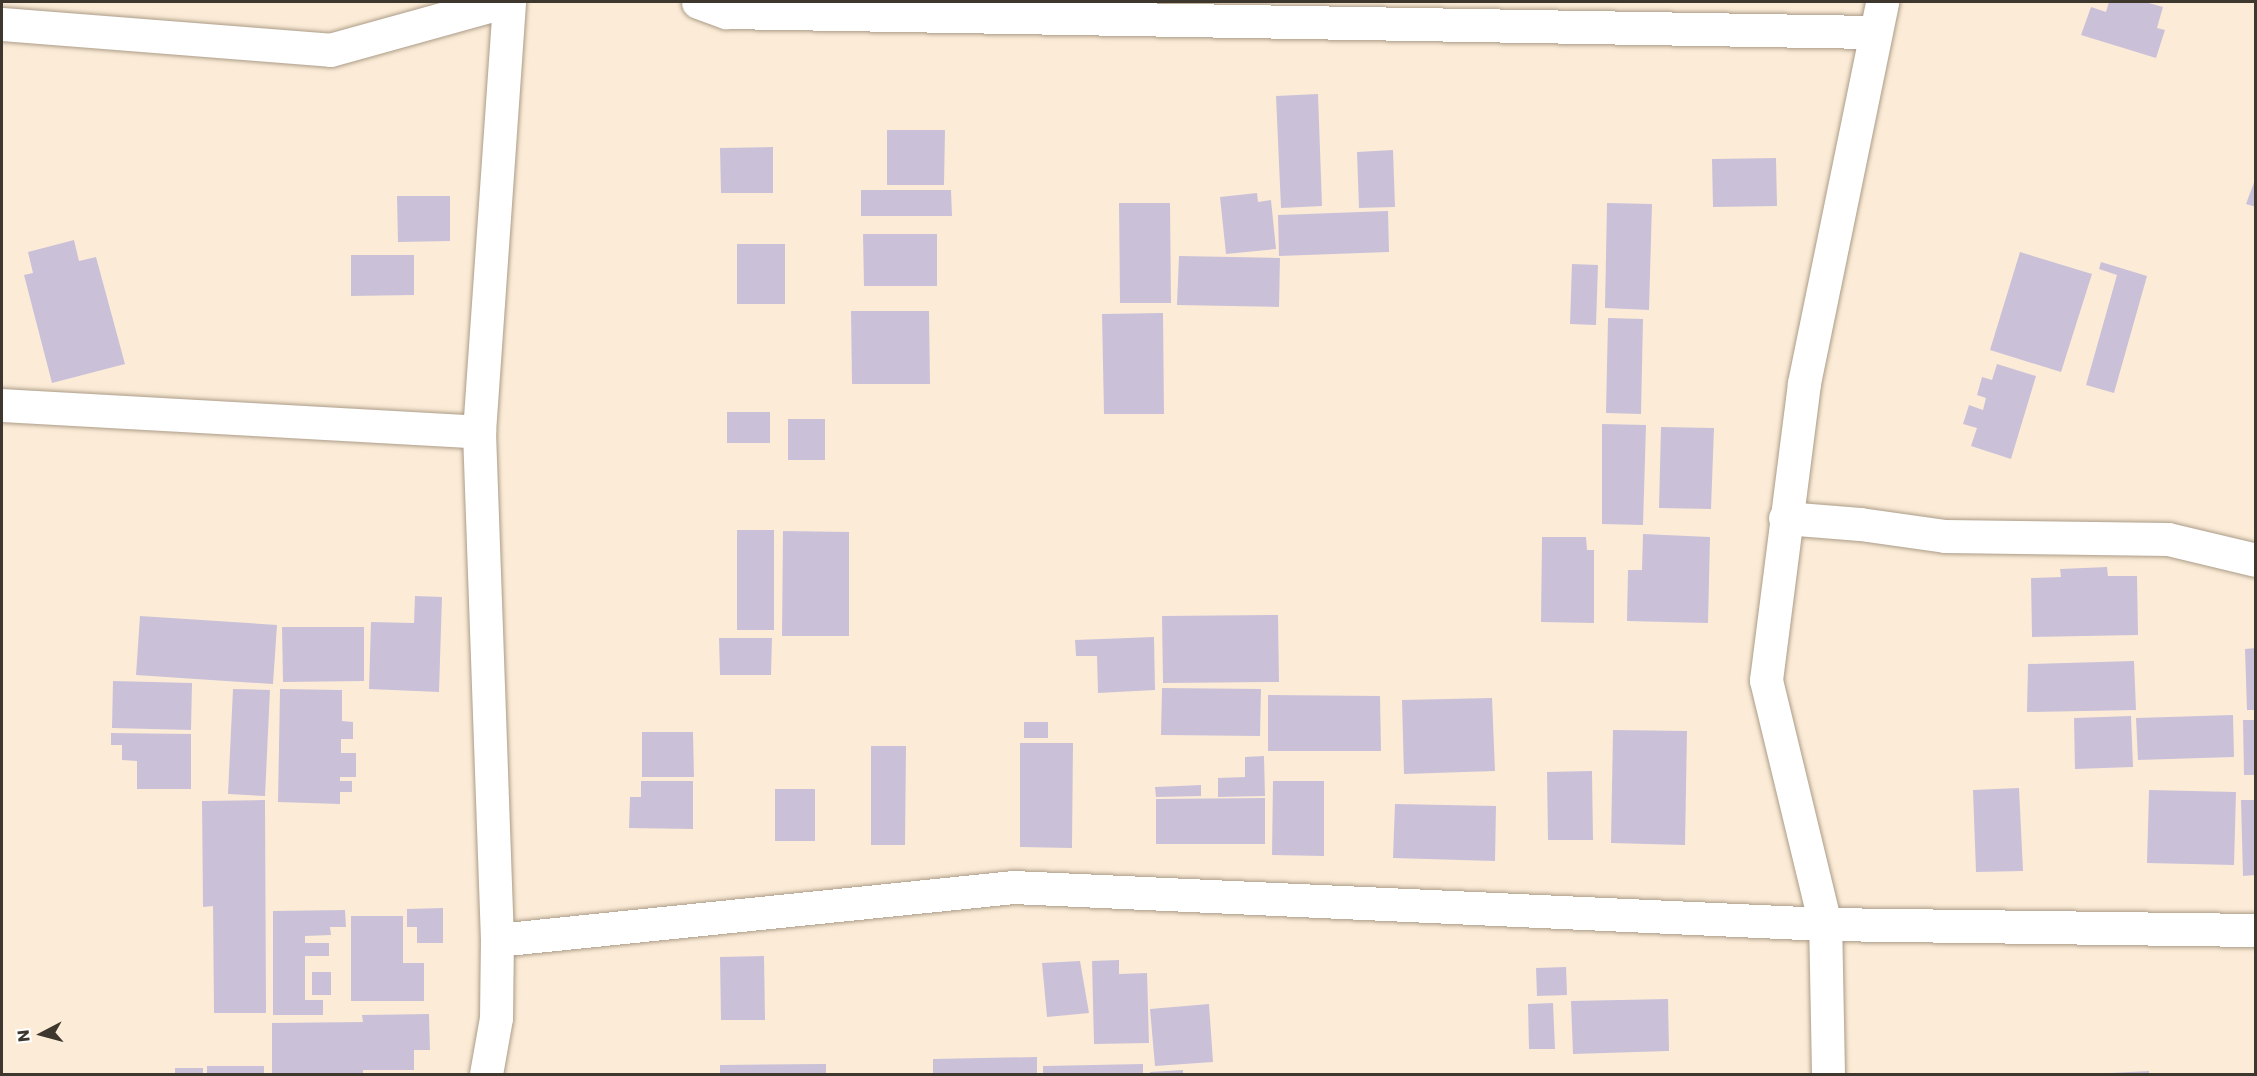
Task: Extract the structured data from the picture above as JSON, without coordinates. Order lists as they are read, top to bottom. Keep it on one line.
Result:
{"north":"left"}
